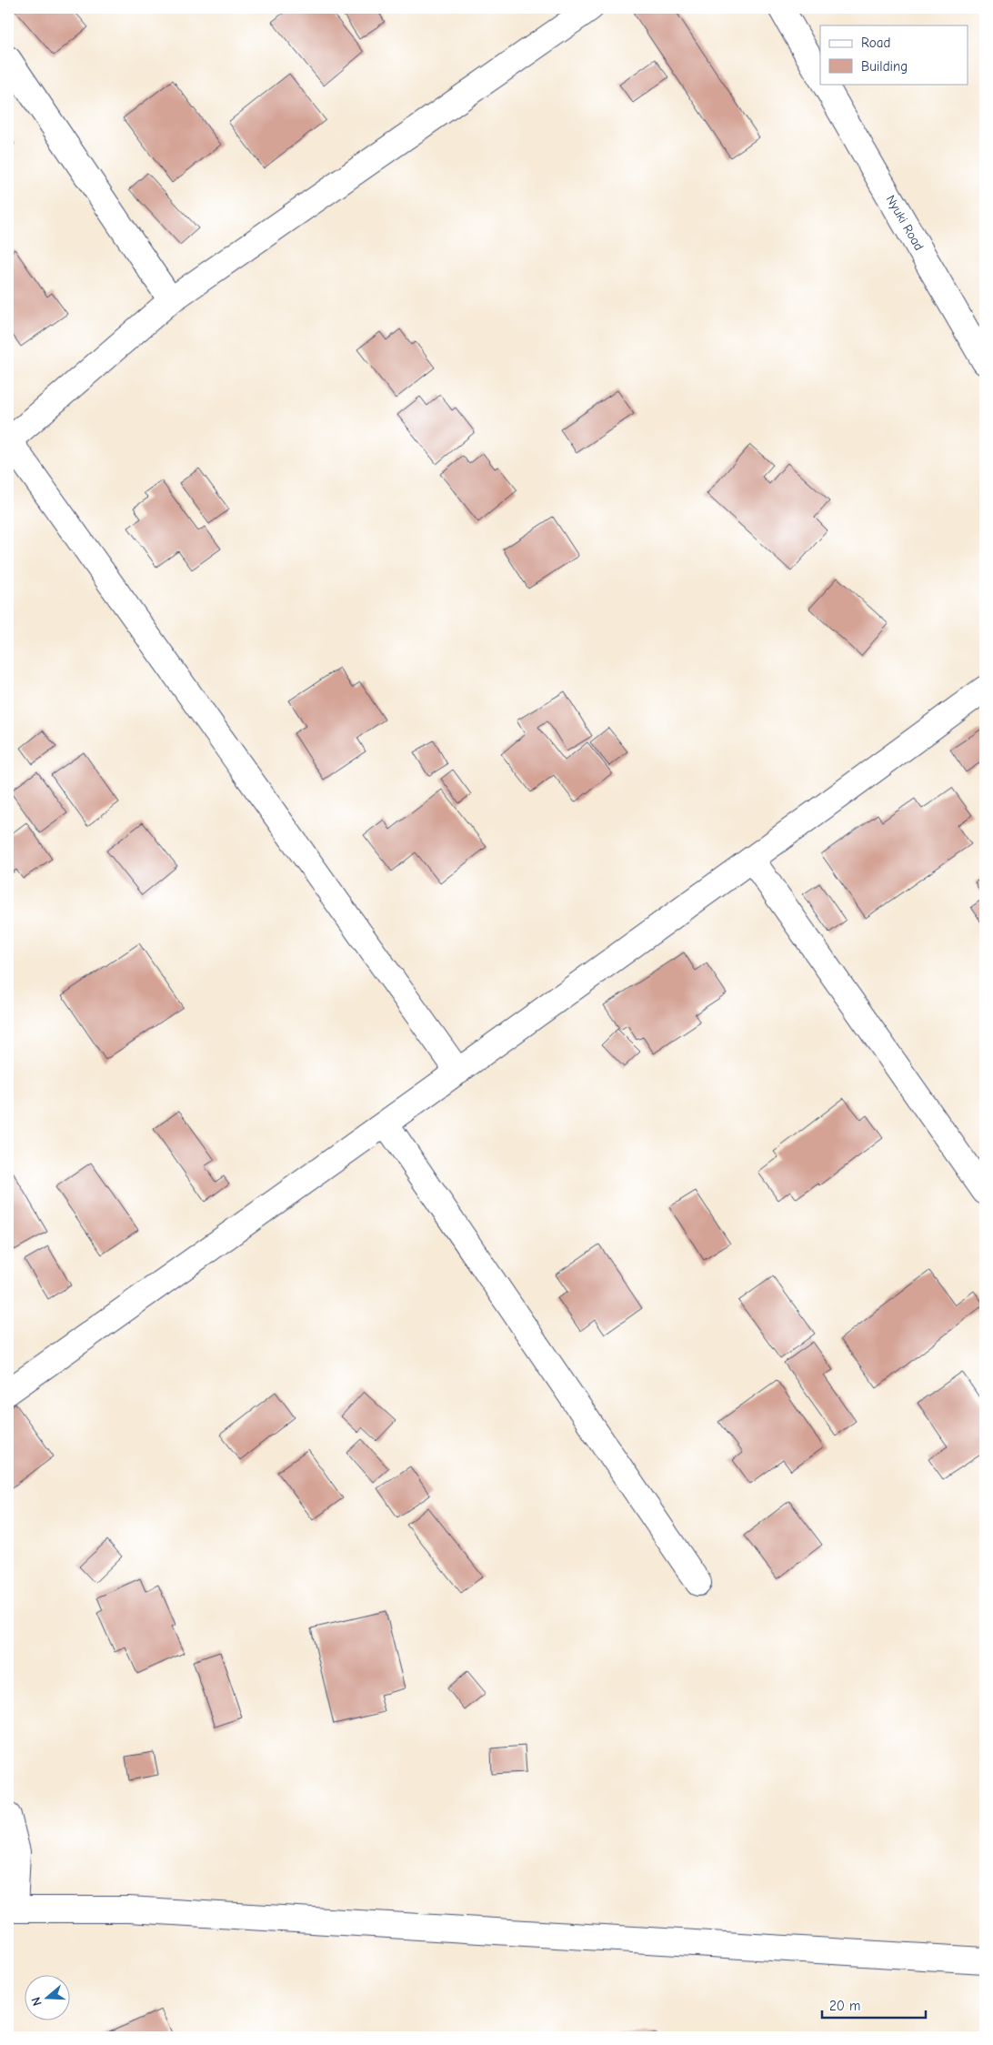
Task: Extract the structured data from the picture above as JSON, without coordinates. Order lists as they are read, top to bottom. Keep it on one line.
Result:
{"streets":{"street":["Nyuki Road"]},"legend":["Road","Building"],"scale_bar":"20 m","north":"left"}
